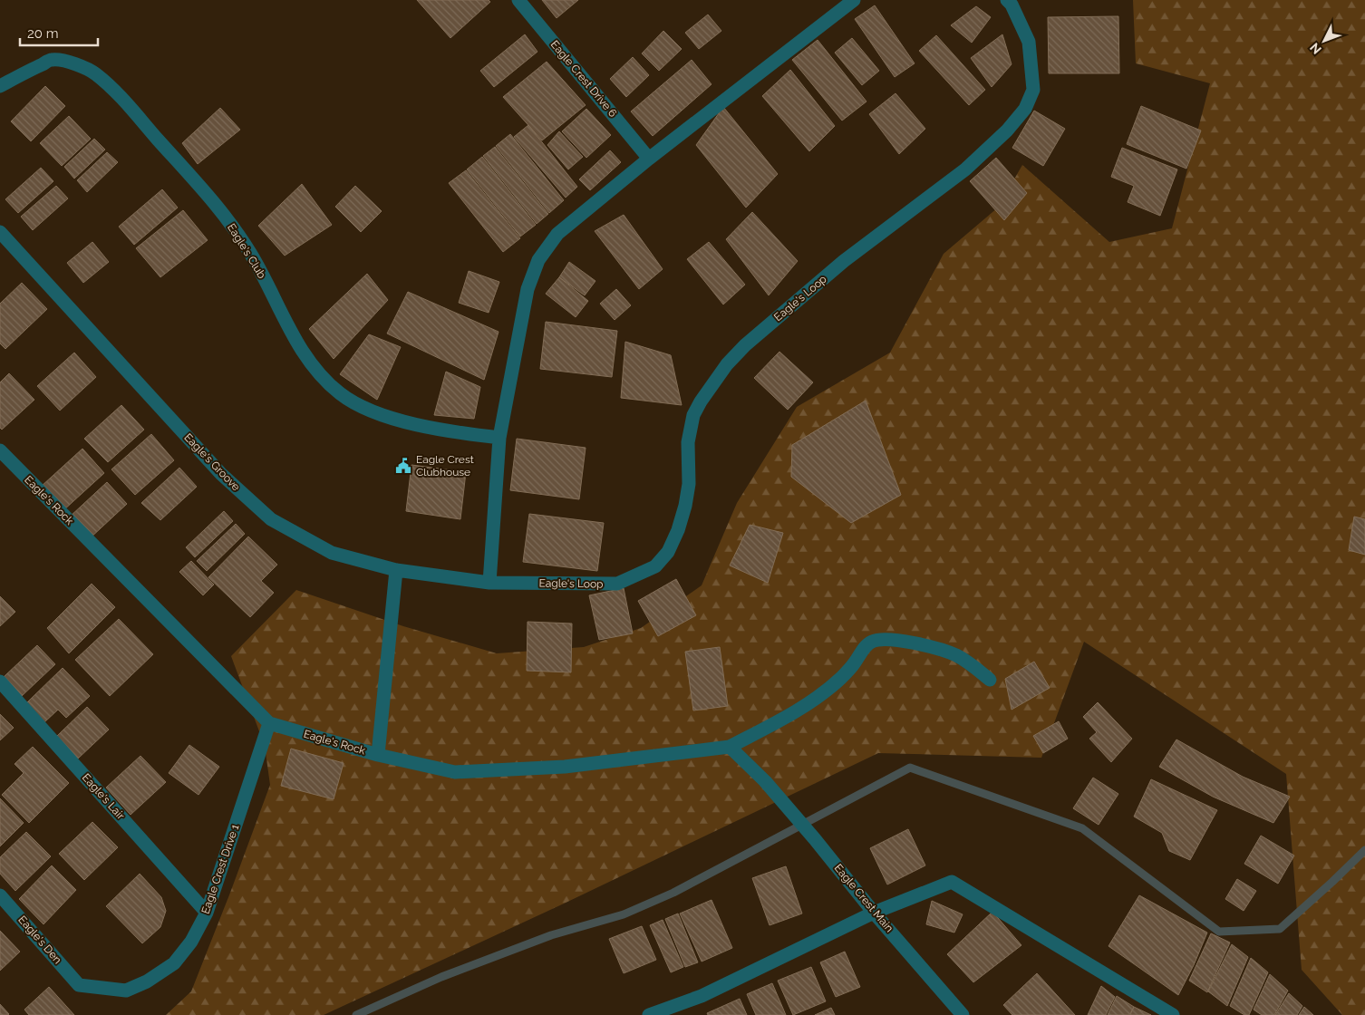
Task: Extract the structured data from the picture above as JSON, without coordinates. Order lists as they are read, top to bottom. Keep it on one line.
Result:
{"streets":{"street":["Eagle Crest Drive 6","Eagle's Club","Eagle's Loop","Eagle's Groove","Eagle's Rock","Eagle's Lair","Eagle Crest Drive 1","Eagle Crest Main","Eagle's Den"]},"crossings":[["Eagle's Loop","Eagle's Groove"],["Eagle's Rock","Eagle Crest Drive 1"],["Eagle's Rock","Eagle Crest Main"],["Eagle's Lair","Eagle Crest Drive 1"],["Eagle Crest Drive 1","Eagle's Den"]],"places":{"public building":["Eagle Crest Clubhouse"]},"scale_bar":"20 m","north":"bottom left"}
